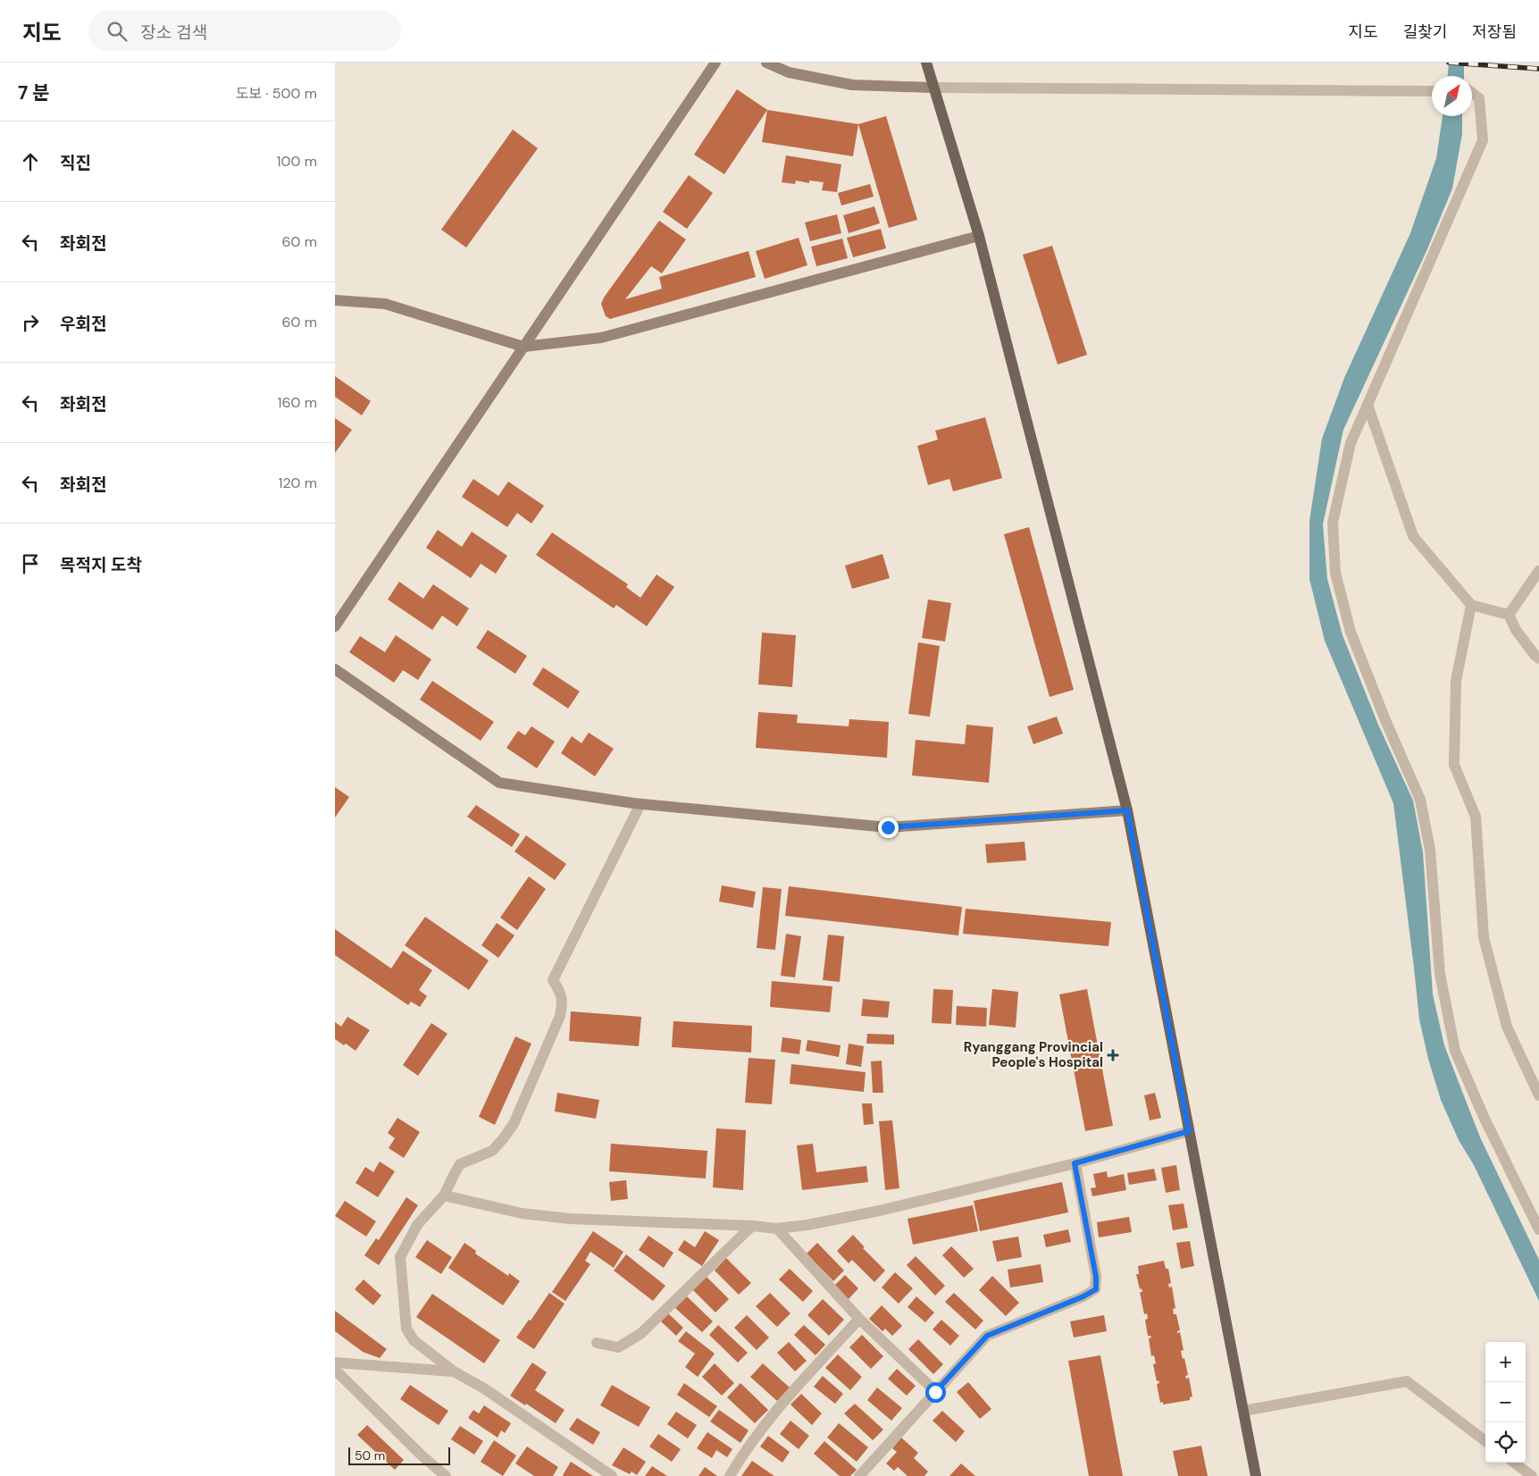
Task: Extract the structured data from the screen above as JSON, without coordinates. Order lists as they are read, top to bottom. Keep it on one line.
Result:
{"places":{"health":["Ryanggang Provincial People's Hospital"]},"scale_bar":"50 m","north":"top right","page":{"header":"지도","search":"장소 검색","nav":["지도","길찾기","저장됨"],"heading":["7 분","도보 · 500 m"],"list":[["직진","100 m"],["좌회전","60 m"],["우회전","60 m"],["좌회전","160 m"],["좌회전","120 m"],"목적지 도착"],"map_buttons":["+","−"],"scale":"50 m"}}
